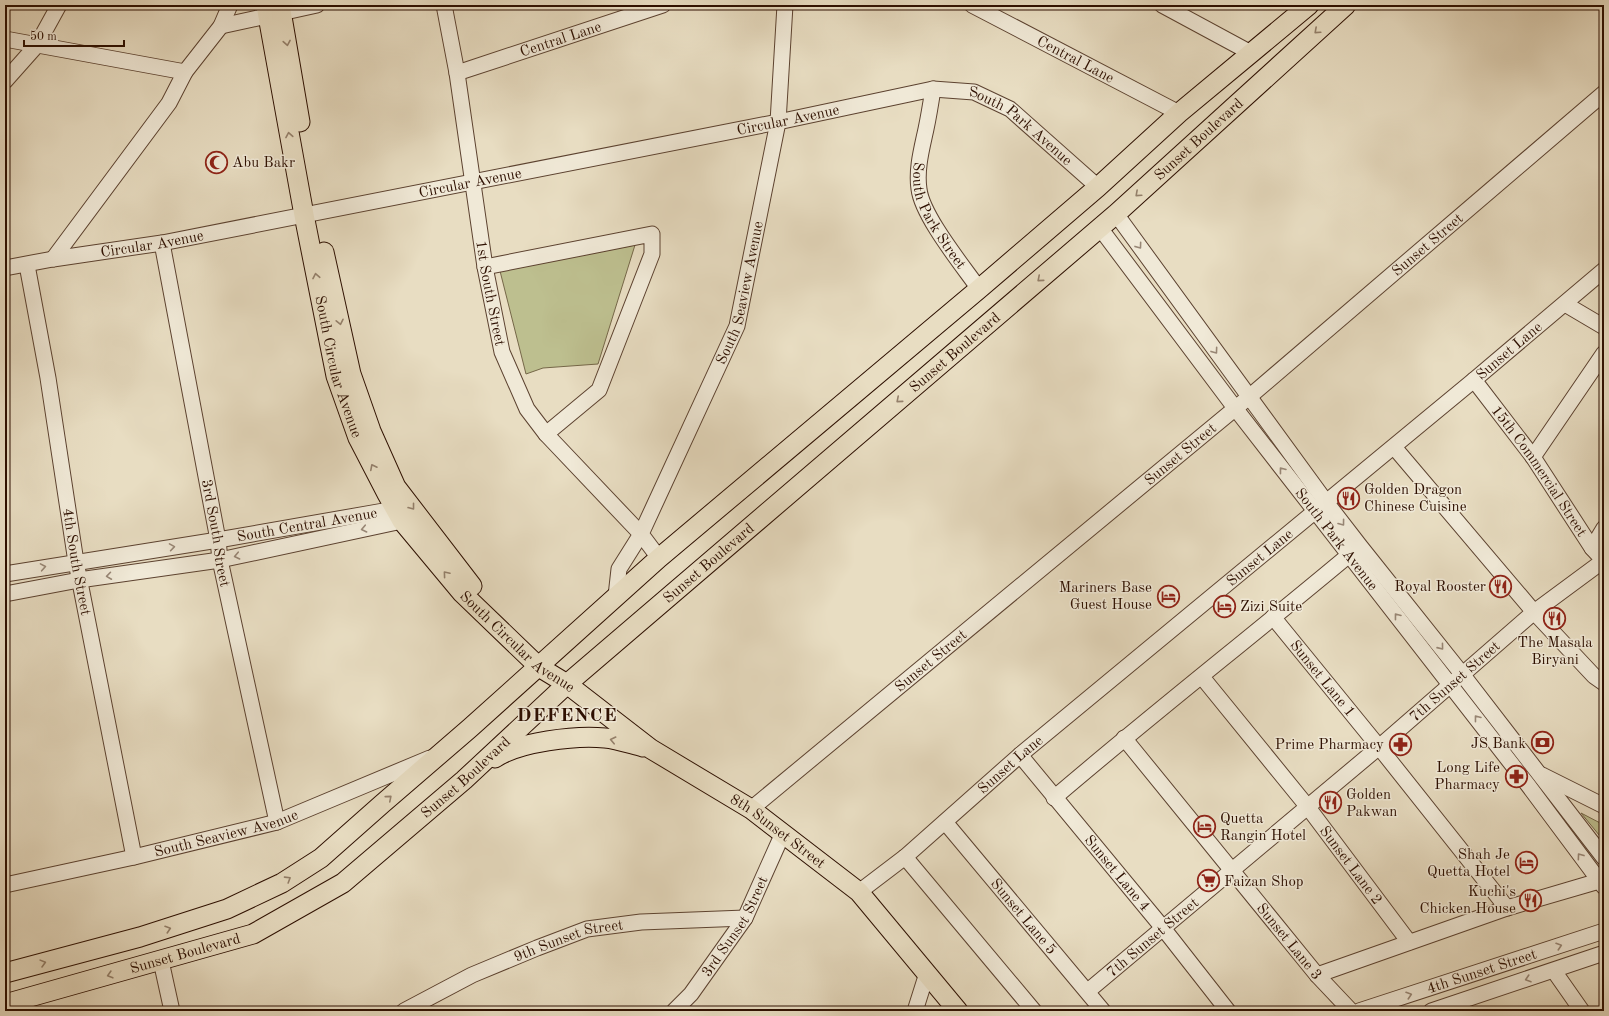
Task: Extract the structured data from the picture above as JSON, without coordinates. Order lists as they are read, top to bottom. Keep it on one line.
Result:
{"streets":{"main road":["Sunset Boulevard","South Circular Avenue","8th Sunset Street"],"street":["Central Lane","Circular Avenue","South Park Avenue","South Park Street","Sunset Street","South Seaview Avenue","1st South Street","Sunset Lane","15th Commercial Street","South Central Avenue","3rd South Street","4th South Street","Sunset Lane 1","7th Sunset Street","Sunset Lane 2","Sunset Lane 4","Sunset Lane 5","3rd Sunset Street","Sunset Lane 3","9th Sunset Street","4th Sunset Street"]},"crossings":[["Central Lane","Sunset Boulevard"],["Central Lane","1st South Street"],["Circular Avenue","South Park Avenue"],["Circular Avenue","South Park Street"],["Circular Avenue","South Seaview Avenue"],["Circular Avenue","1st South Street"],["Circular Avenue","South Circular Avenue"],["Circular Avenue","3rd South Street"],["Circular Avenue","4th South Street"],["South Park Avenue","Sunset Boulevard"],["South Park Avenue","South Park Street"],["South Park Avenue","Sunset Street"],["South Park Avenue","Sunset Lane"],["South Park Avenue","7th Sunset Street"],["Sunset Boulevard","South Park Street"],["Sunset Boulevard","South Seaview Avenue"],["Sunset Boulevard","South Circular Avenue"],["Sunset Boulevard","8th Sunset Street"],["Sunset Street","8th Sunset Street"],["South Seaview Avenue","1st South Street"],["South Seaview Avenue","3rd South Street"],["South Seaview Avenue","4th South Street"],["Sunset Lane","15th Commercial Street"],["Sunset Lane","8th Sunset Street"],["Sunset Lane","Sunset Lane 4"],["Sunset Lane","Sunset Lane 5"],["South Circular Avenue","South Central Avenue"],["South Circular Avenue","8th Sunset Street"],["15th Commercial Street","7th Sunset Street"],["South Central Avenue","3rd South Street"],["South Central Avenue","4th South Street"],["Sunset Lane 1","7th Sunset Street"],["7th Sunset Street","Sunset Lane 2"],["7th Sunset Street","Sunset Lane 4"],["7th Sunset Street","Sunset Lane 5"],["7th Sunset Street","Sunset Lane 3"],["8th Sunset Street","3rd Sunset Street"],["3rd Sunset Street","9th Sunset Street"]],"districts":["DEFENCE"],"places":{"mosque":["Abu Bakr"],"restaurant":["Golden Dragon Chinese Cuisine","Royal Rooster","The Masala Biryani","Golden Pakwan","Kuchi's Chicken House"],"hotel":["Mariners Base Guest House","Zizi Suite","Quetta Rangin Hotel","Shah Je Quetta Hotel"],"bank":["JS Bank"],"pharmacy":["Prime Pharmacy","Long Life Pharmacy"],"supermarket":["Faizan Shop"]},"scale_bar":"50 m"}
